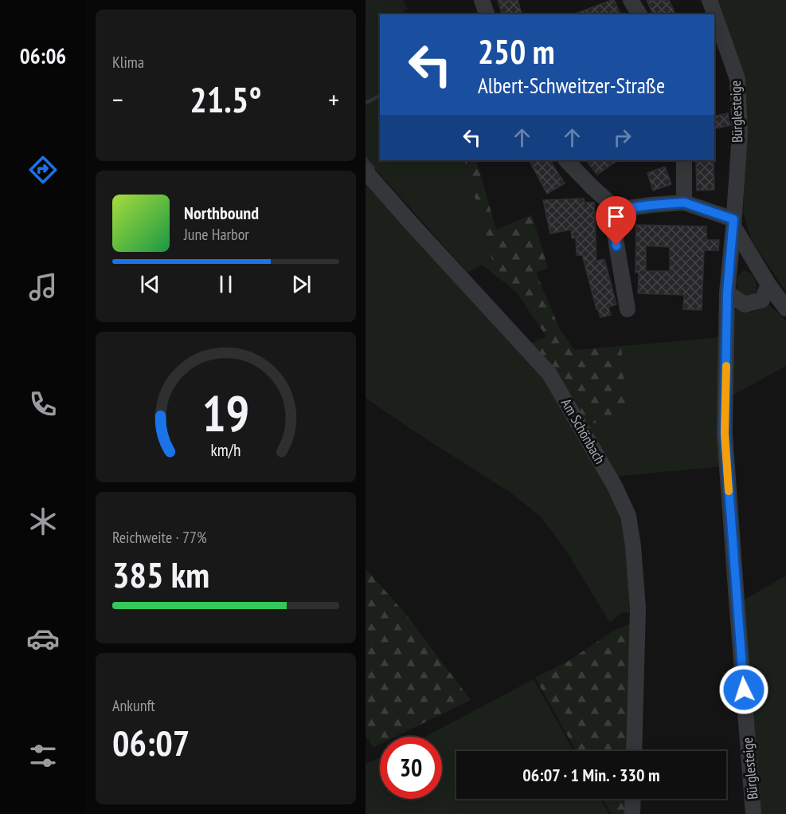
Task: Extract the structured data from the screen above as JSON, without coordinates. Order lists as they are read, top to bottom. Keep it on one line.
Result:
{"streets":{"street":["Bürglesteige","Am Schönbach"]},"page":{"tabs":"06:06","tile":["Klima",["Reichweite · 77%","385 km"],["Ankunft","06:07"]],"turn":["250 m","Albert-Schweitzer-Straße"],"heat":["−","21.5°","+"],"song":["Northbound","June Harbor"],"limit":"30","trip":"06:07 · 1 Min. · 330 m","gauge":["19","km/h"]}}
